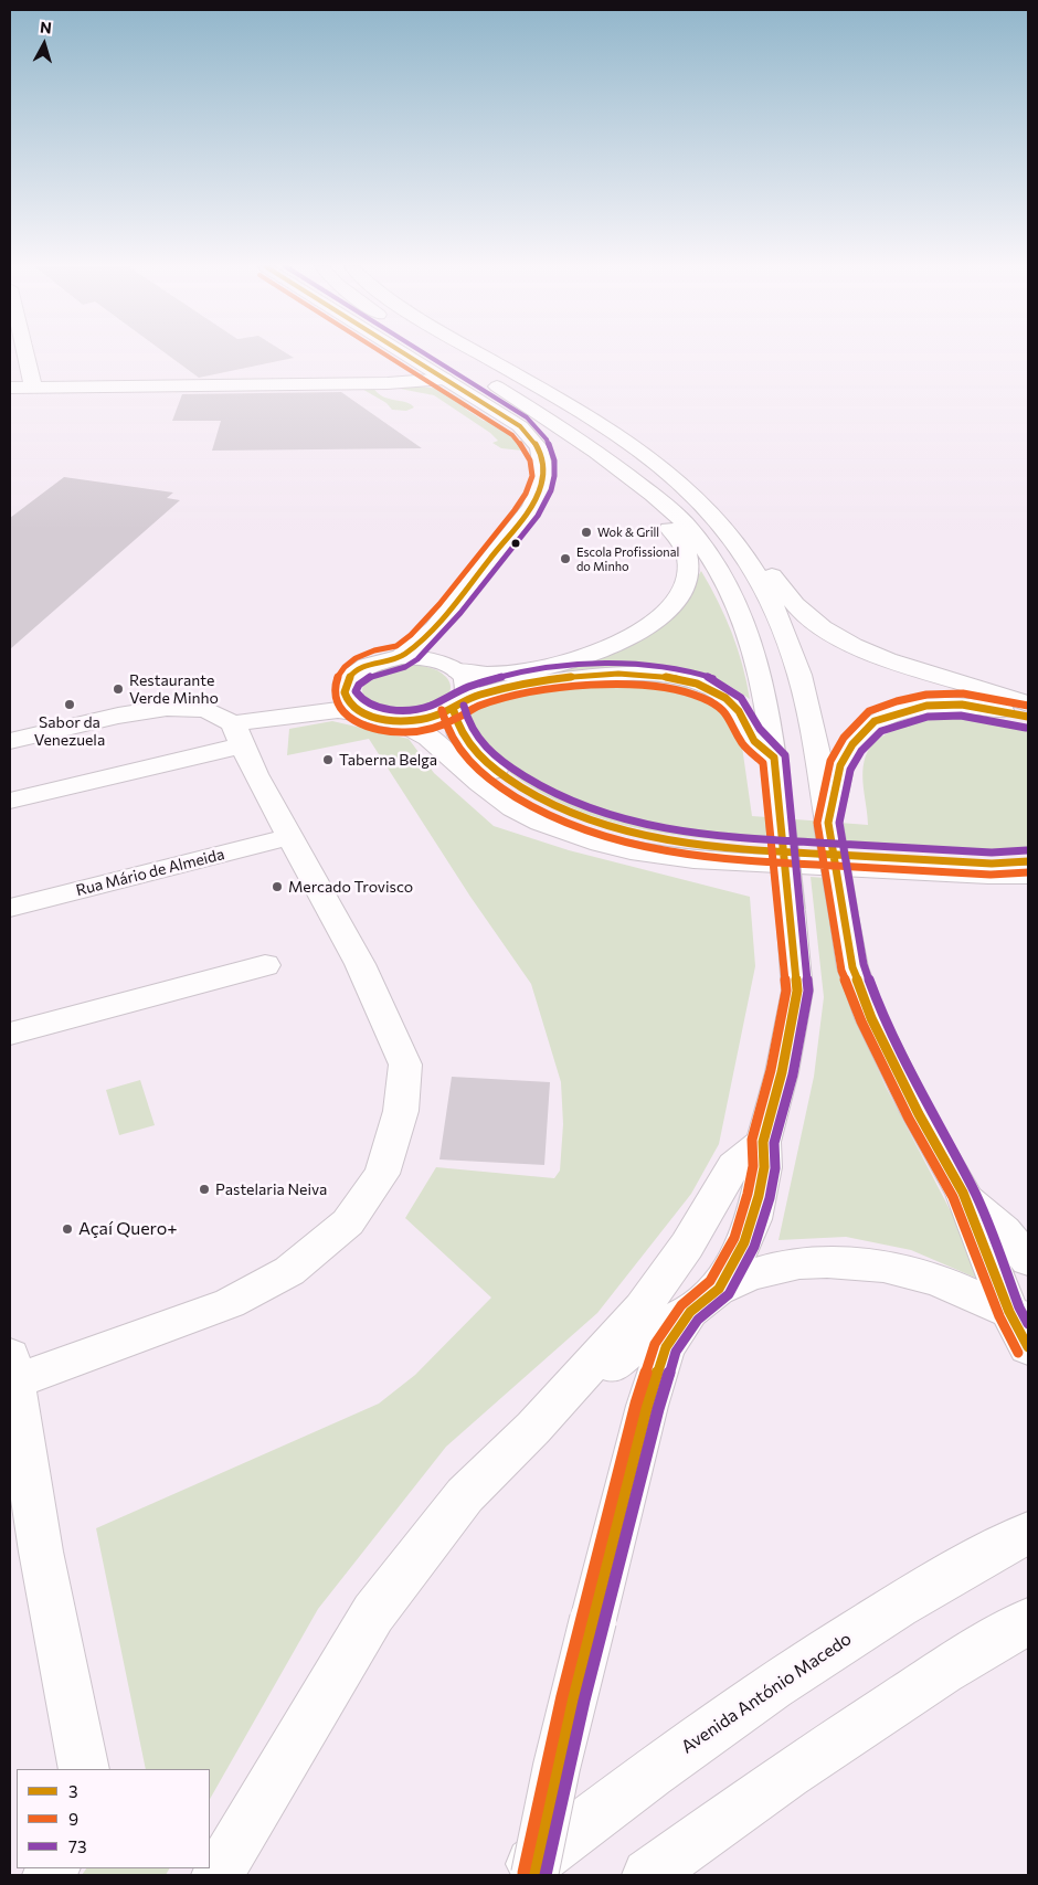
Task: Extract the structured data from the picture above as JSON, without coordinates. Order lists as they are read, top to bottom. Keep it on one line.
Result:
{"streets":{"main road":["Rua Mário de Almeida","Avenida António Macedo"]},"places":["Wok & Grill","Escola Profissional do Minho","Restaurante Verde Minho","Sabor da Venezuela","Taberna Belga","Mercado Trovisco","Pastelaria Neiva","Açaí Quero+"],"lines":["transit line 3","transit line 9","transit line 73"],"legend":["3","9","73"],"north":"top"}
